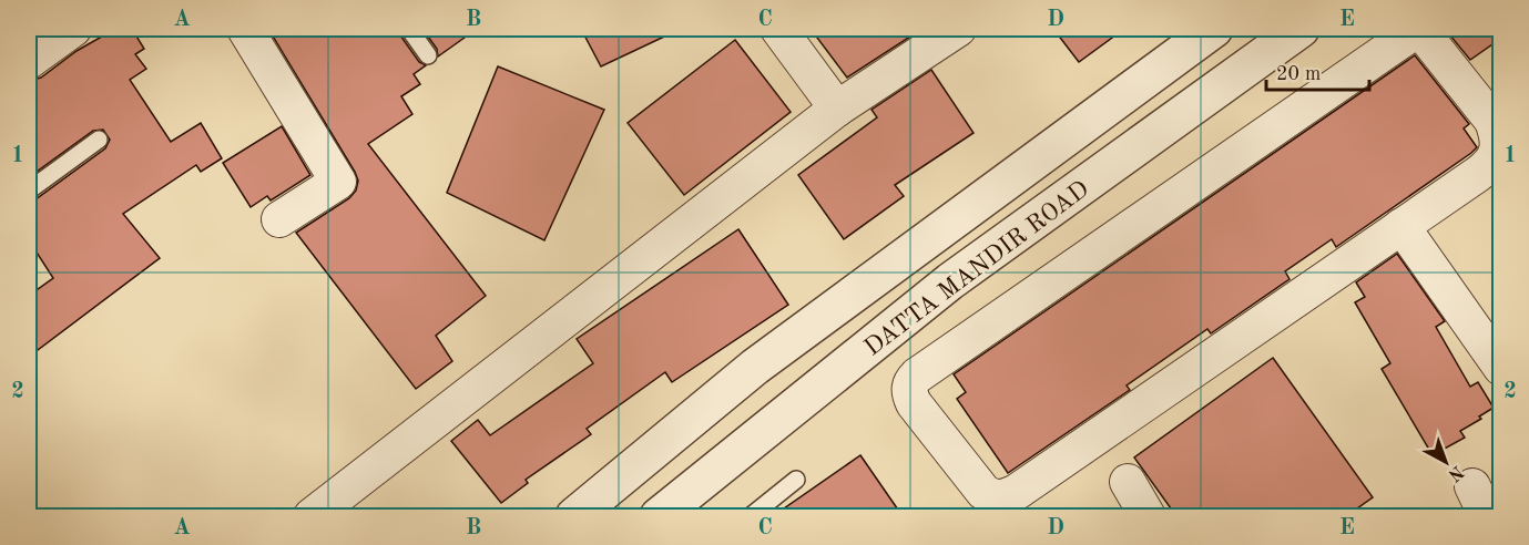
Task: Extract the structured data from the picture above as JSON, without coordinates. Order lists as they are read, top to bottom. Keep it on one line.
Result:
{"streets":{"street":["DATTA MANDIR ROAD"]},"scale_bar":"20 m","north":"bottom right","grid":{"columns":["A","B","C","D","E"],"rows":["1","2"]}}
